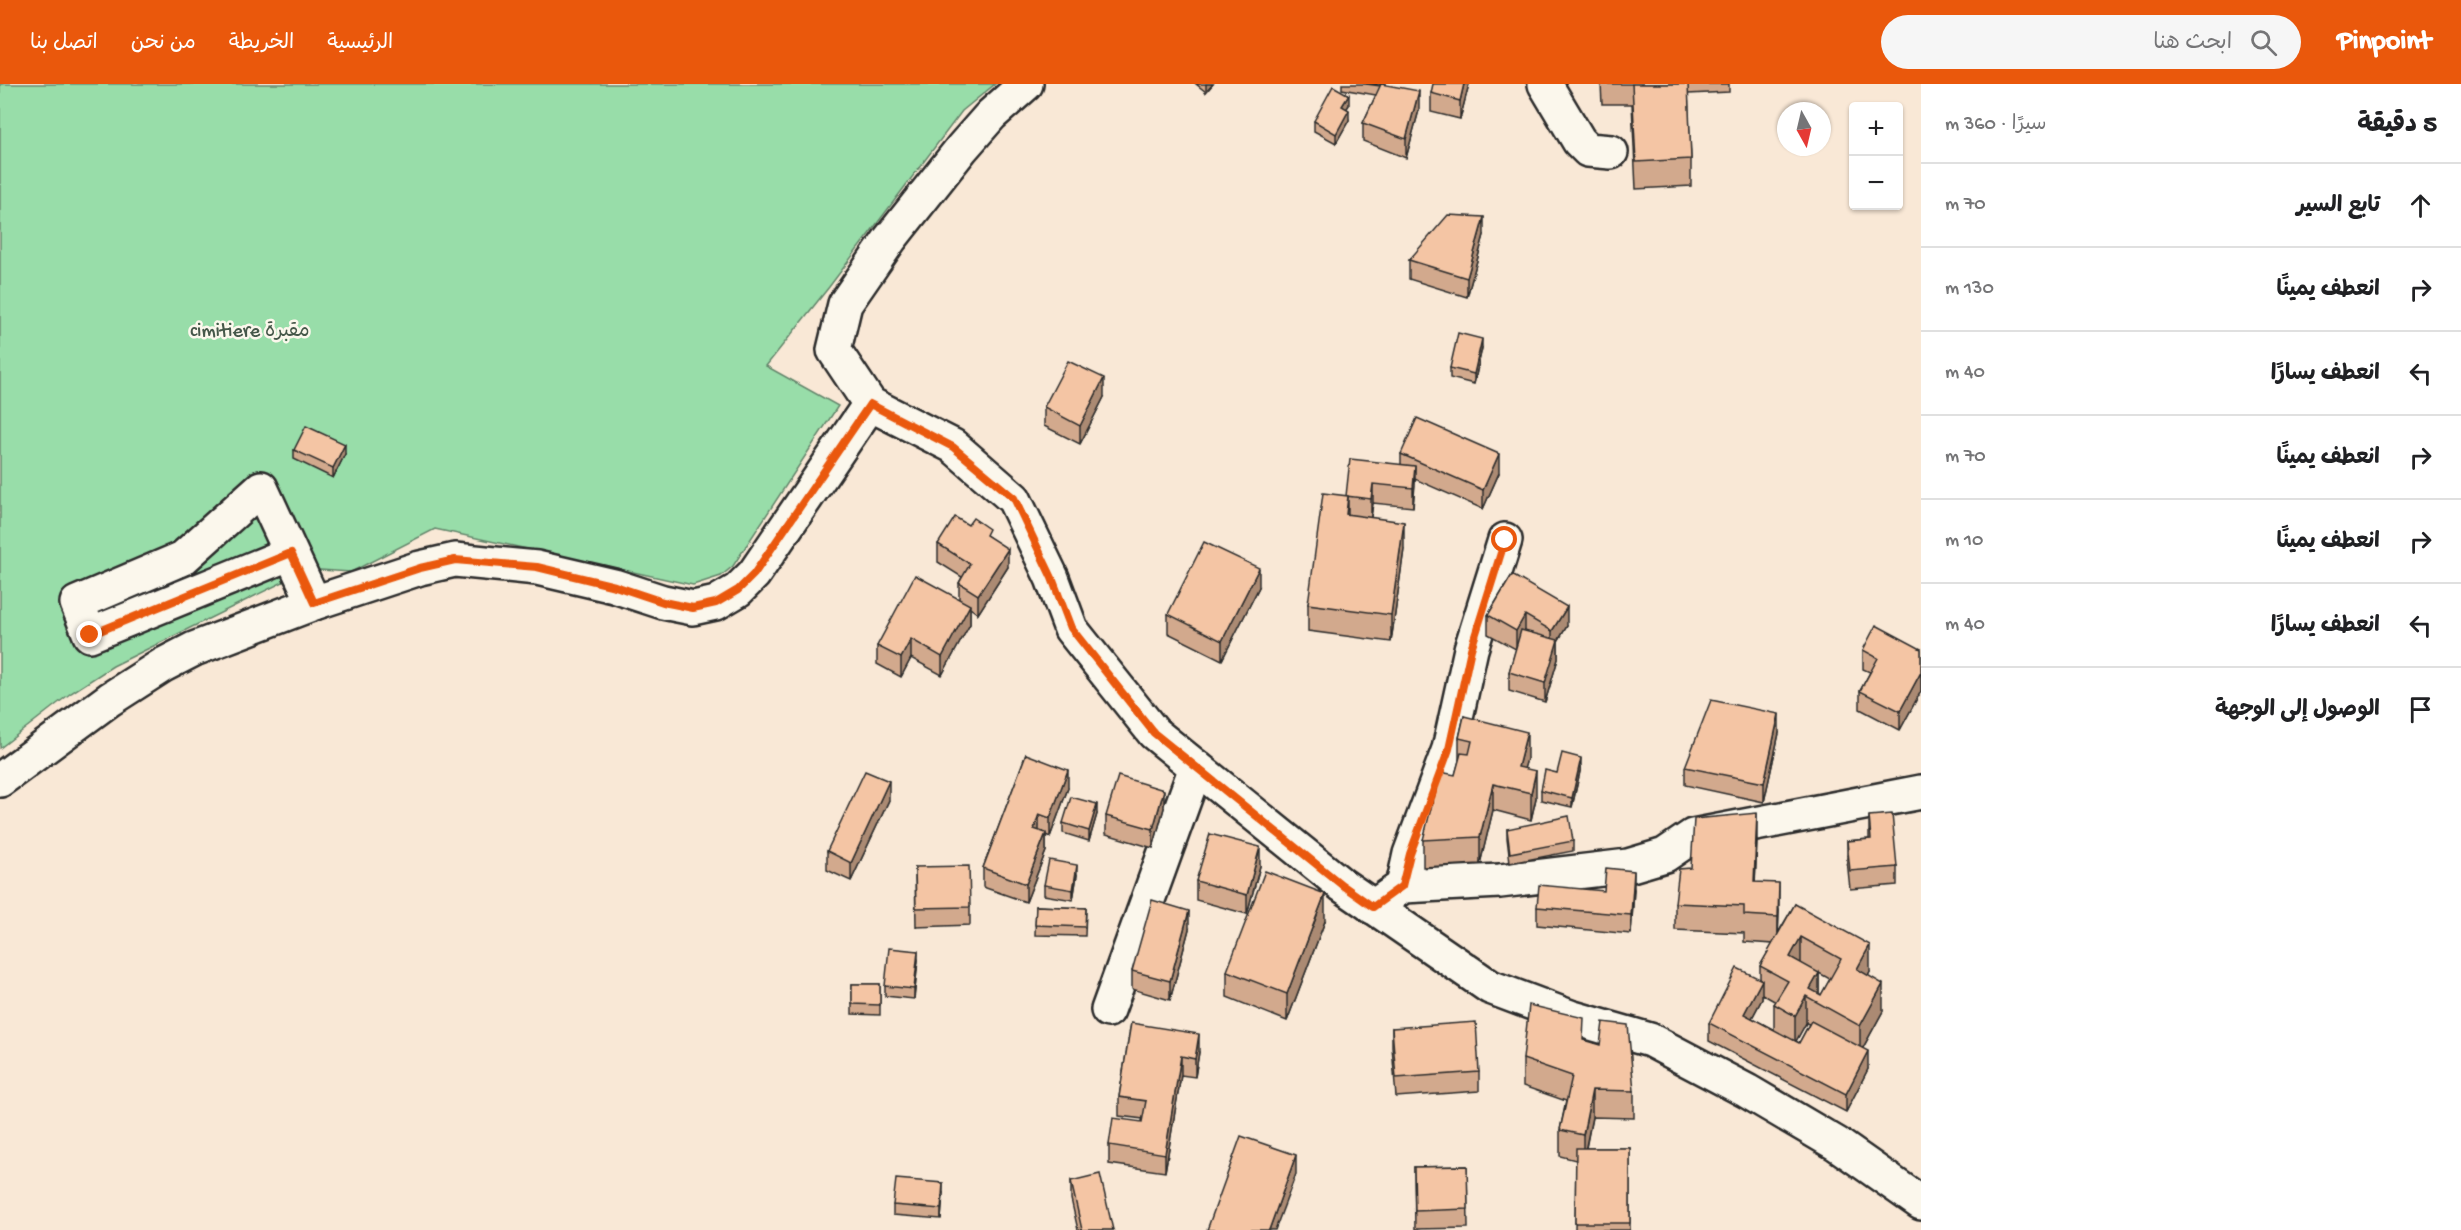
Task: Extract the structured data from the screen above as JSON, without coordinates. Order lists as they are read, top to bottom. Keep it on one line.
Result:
{"parks":["cimitiere مقبرة"],"north":"bottom","page":{"header":"Pinpoint","search":"ابحث هنا","nav":["الرئيسية","الخريطة","من نحن","اتصل بنا"],"heading":["5 دقيقة","سيرًا · 360 m"],"map_buttons":["+","−"],"list":[["تابع السير","70 m"],["انعطف يمينًا","130 m"],["انعطف يسارًا","40 m"],["انعطف يمينًا","70 m"],["انعطف يمينًا","10 m"],["انعطف يسارًا","40 m"],"الوصول إلى الوجهة"]}}
